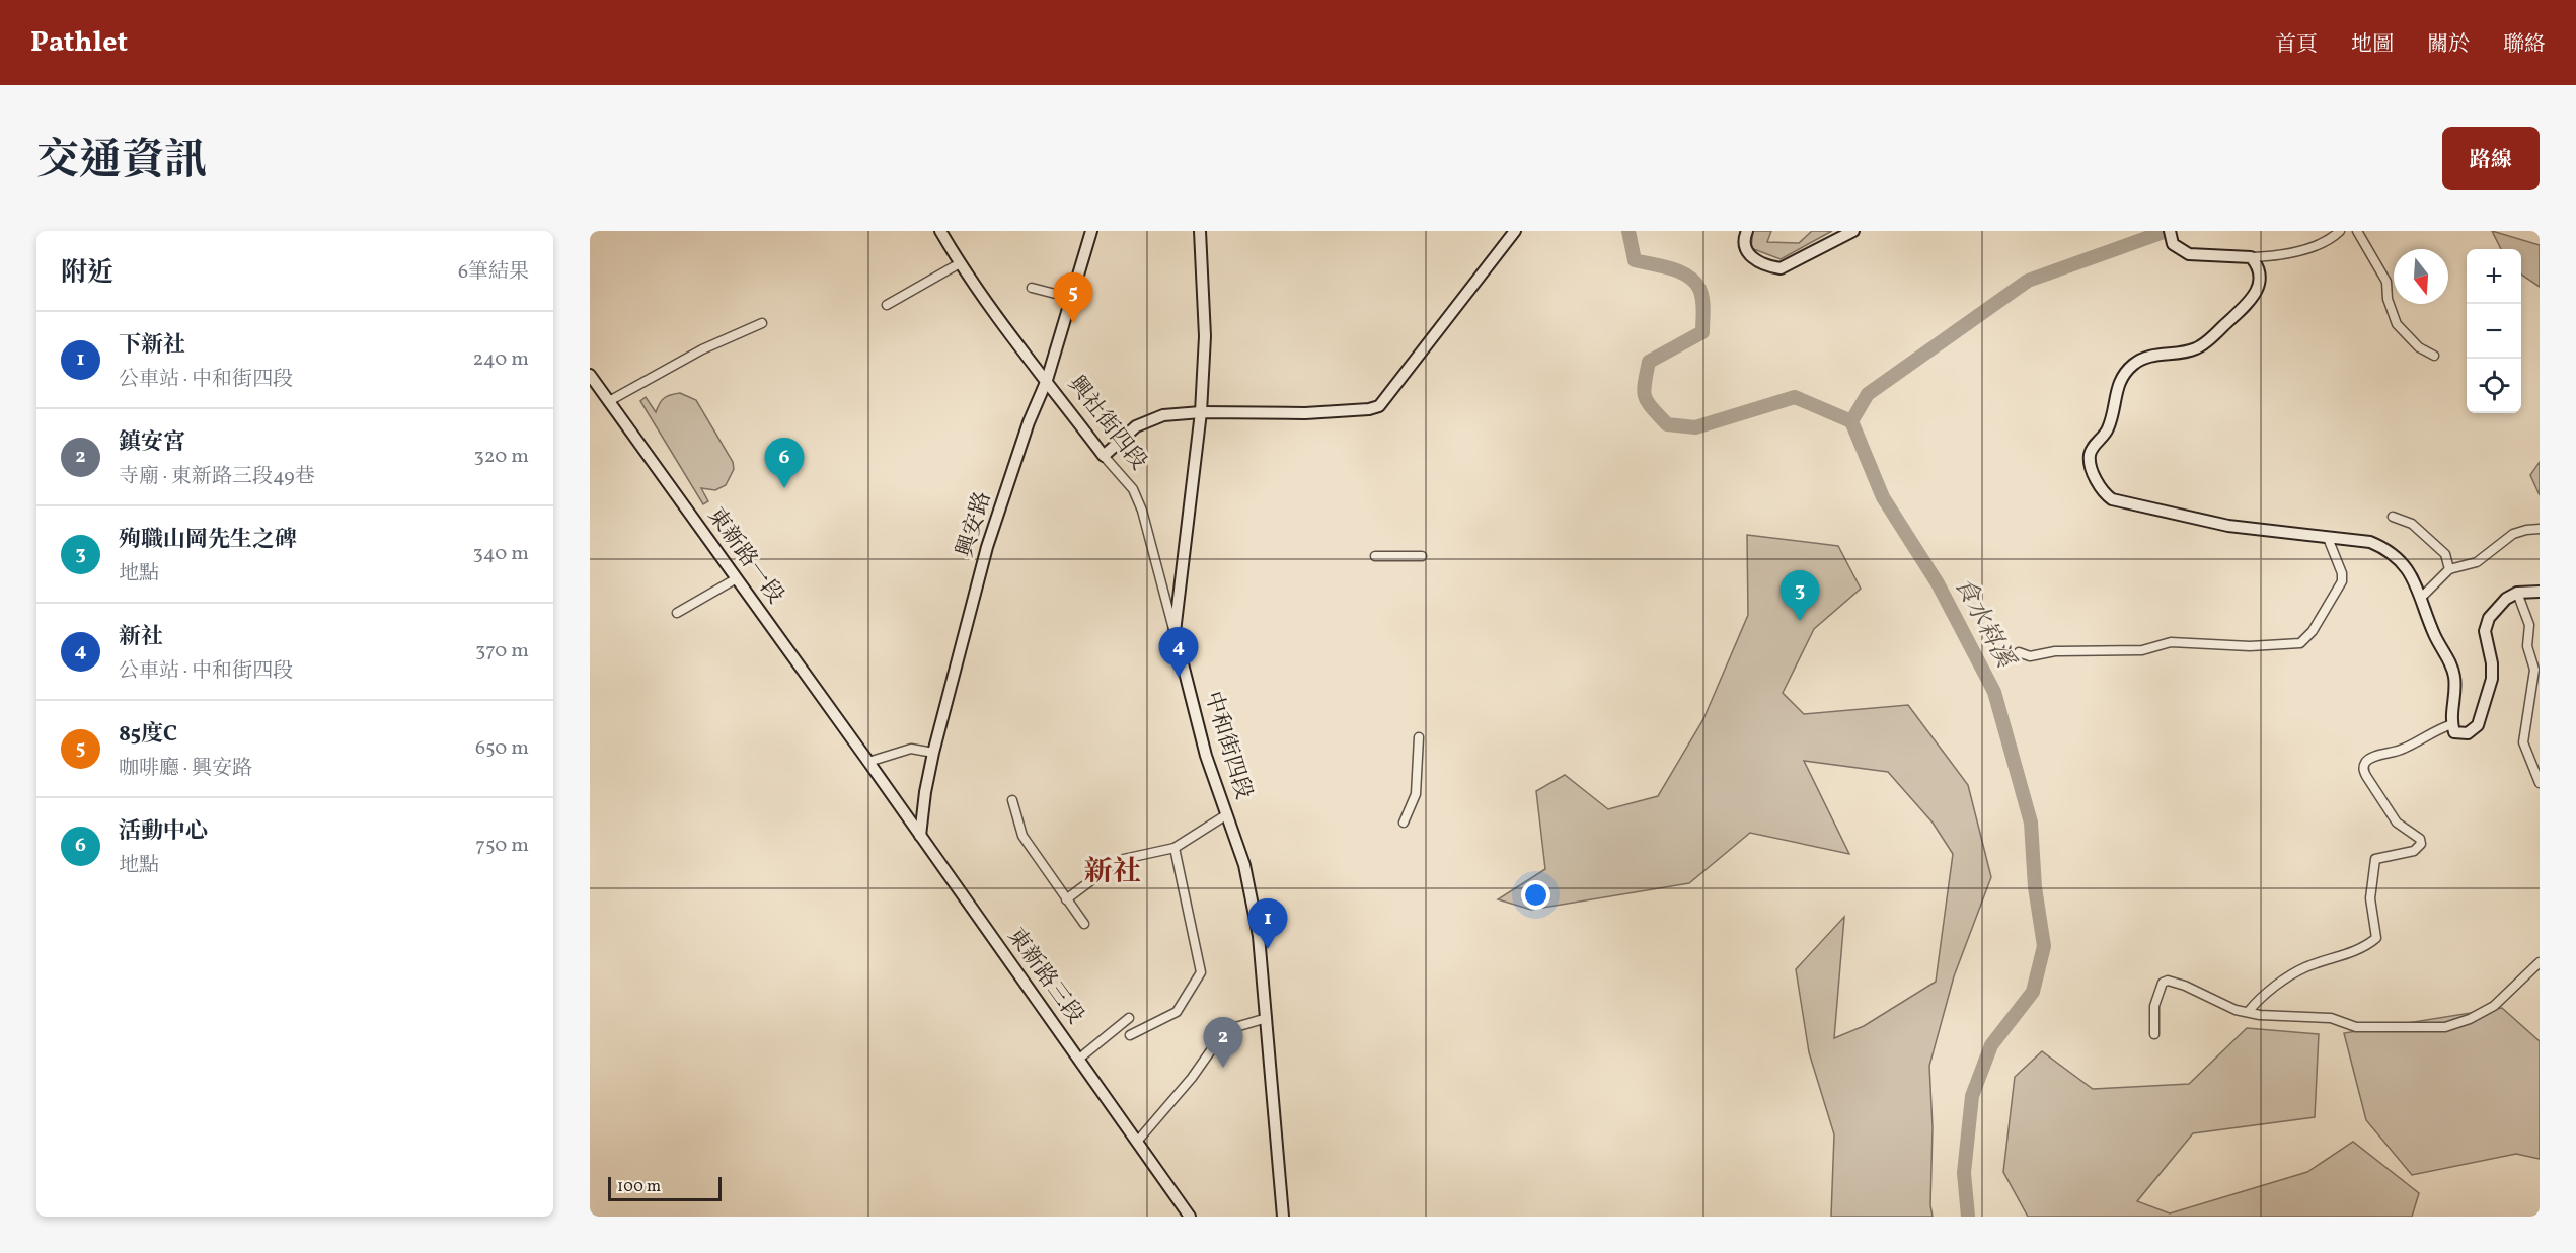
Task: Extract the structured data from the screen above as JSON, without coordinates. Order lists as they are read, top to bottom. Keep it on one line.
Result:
{"streets":{"street":["興社街四段","興安路","東新路一段","中和街四段","東新路三段"]},"crossings":[["興社街四段","興安路"],["興社街四段","中和街四段"],["興安路","東新路一段"],["興安路","東新路三段"],["東新路一段","東新路三段"]],"districts":["新社"],"water":["食水嵙溪"],"scale_bar":"100 m","north":"bottom","page":{"header":"Pathlet","nav":["首頁","地圖","關於","聯絡"],"title":"交通資訊","buttons":"路線","heading":["附近","6筆結果"],"map_buttons":["+","−"],"pins":["5","6","3","4","1","2"],"list":[{"mark":"1","name":"下新社","note":"公車站 · 中和街四段","value":"240 m"},{"mark":"2","name":"鎮安宮","note":"寺廟 · 東新路三段49巷","value":"320 m"},{"mark":"3","name":"殉職山岡先生之碑","note":"地點","value":"340 m"},{"mark":"4","name":"新社","note":"公車站 · 中和街四段","value":"370 m"},{"mark":"5","name":"85度C","note":"咖啡廳 · 興安路","value":"650 m"},{"mark":"6","name":"活動中心","note":"地點","value":"750 m"}],"scale":"100 m"}}
